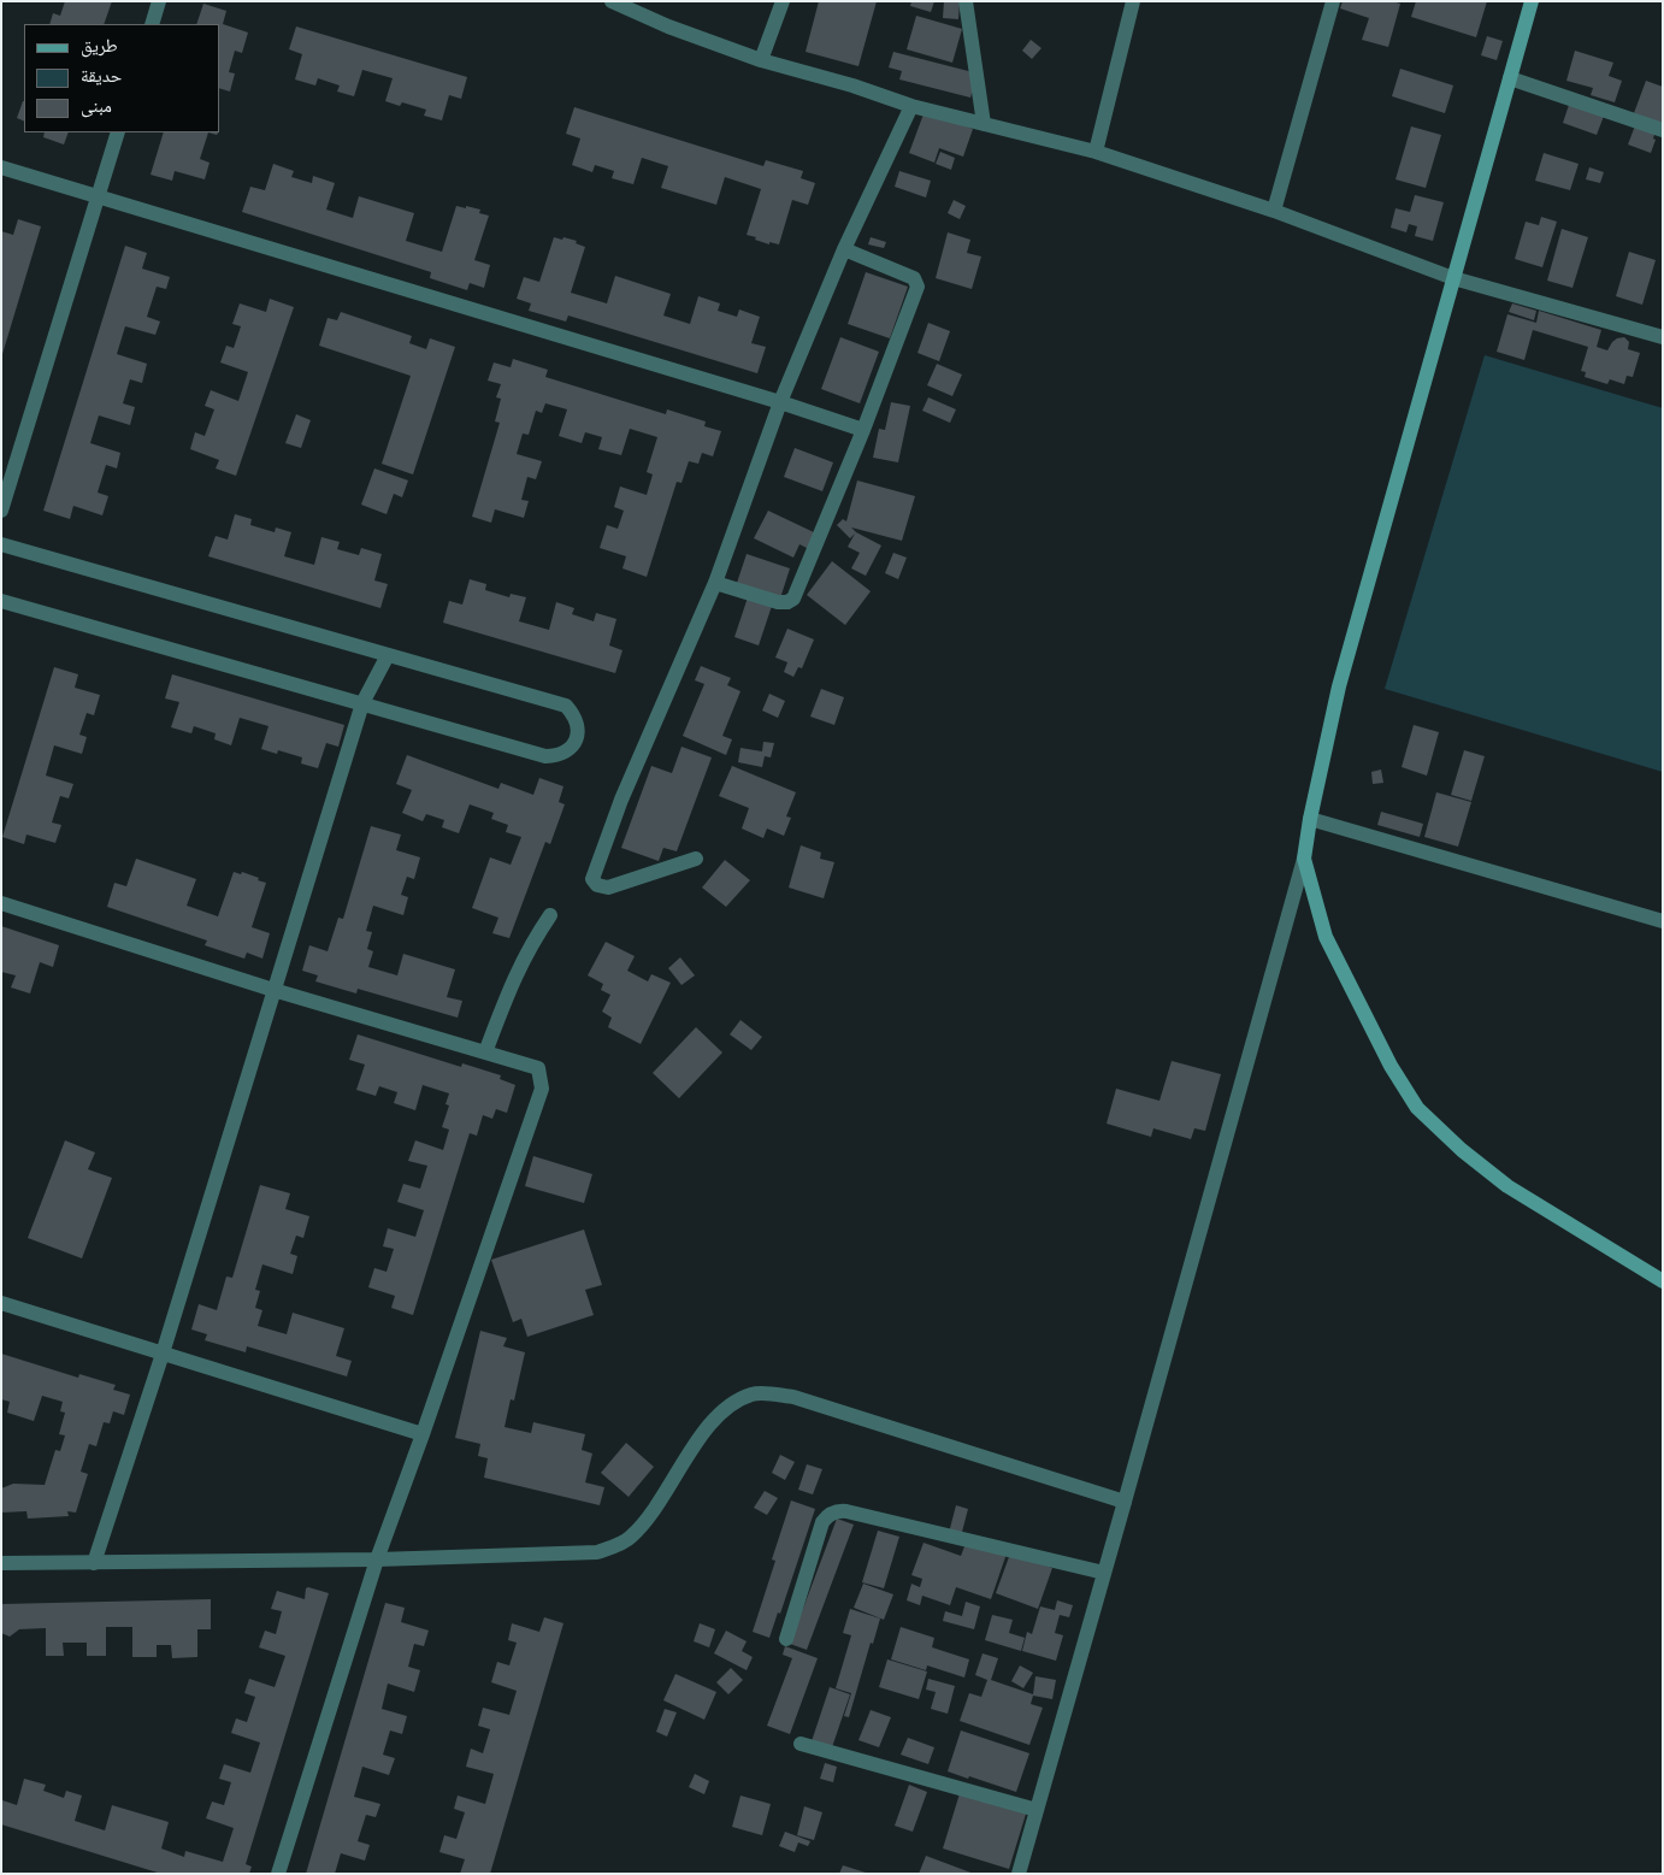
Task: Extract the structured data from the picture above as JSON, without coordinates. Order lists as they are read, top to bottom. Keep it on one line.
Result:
{"legend":["طريق","حديقة","مبنى"]}
